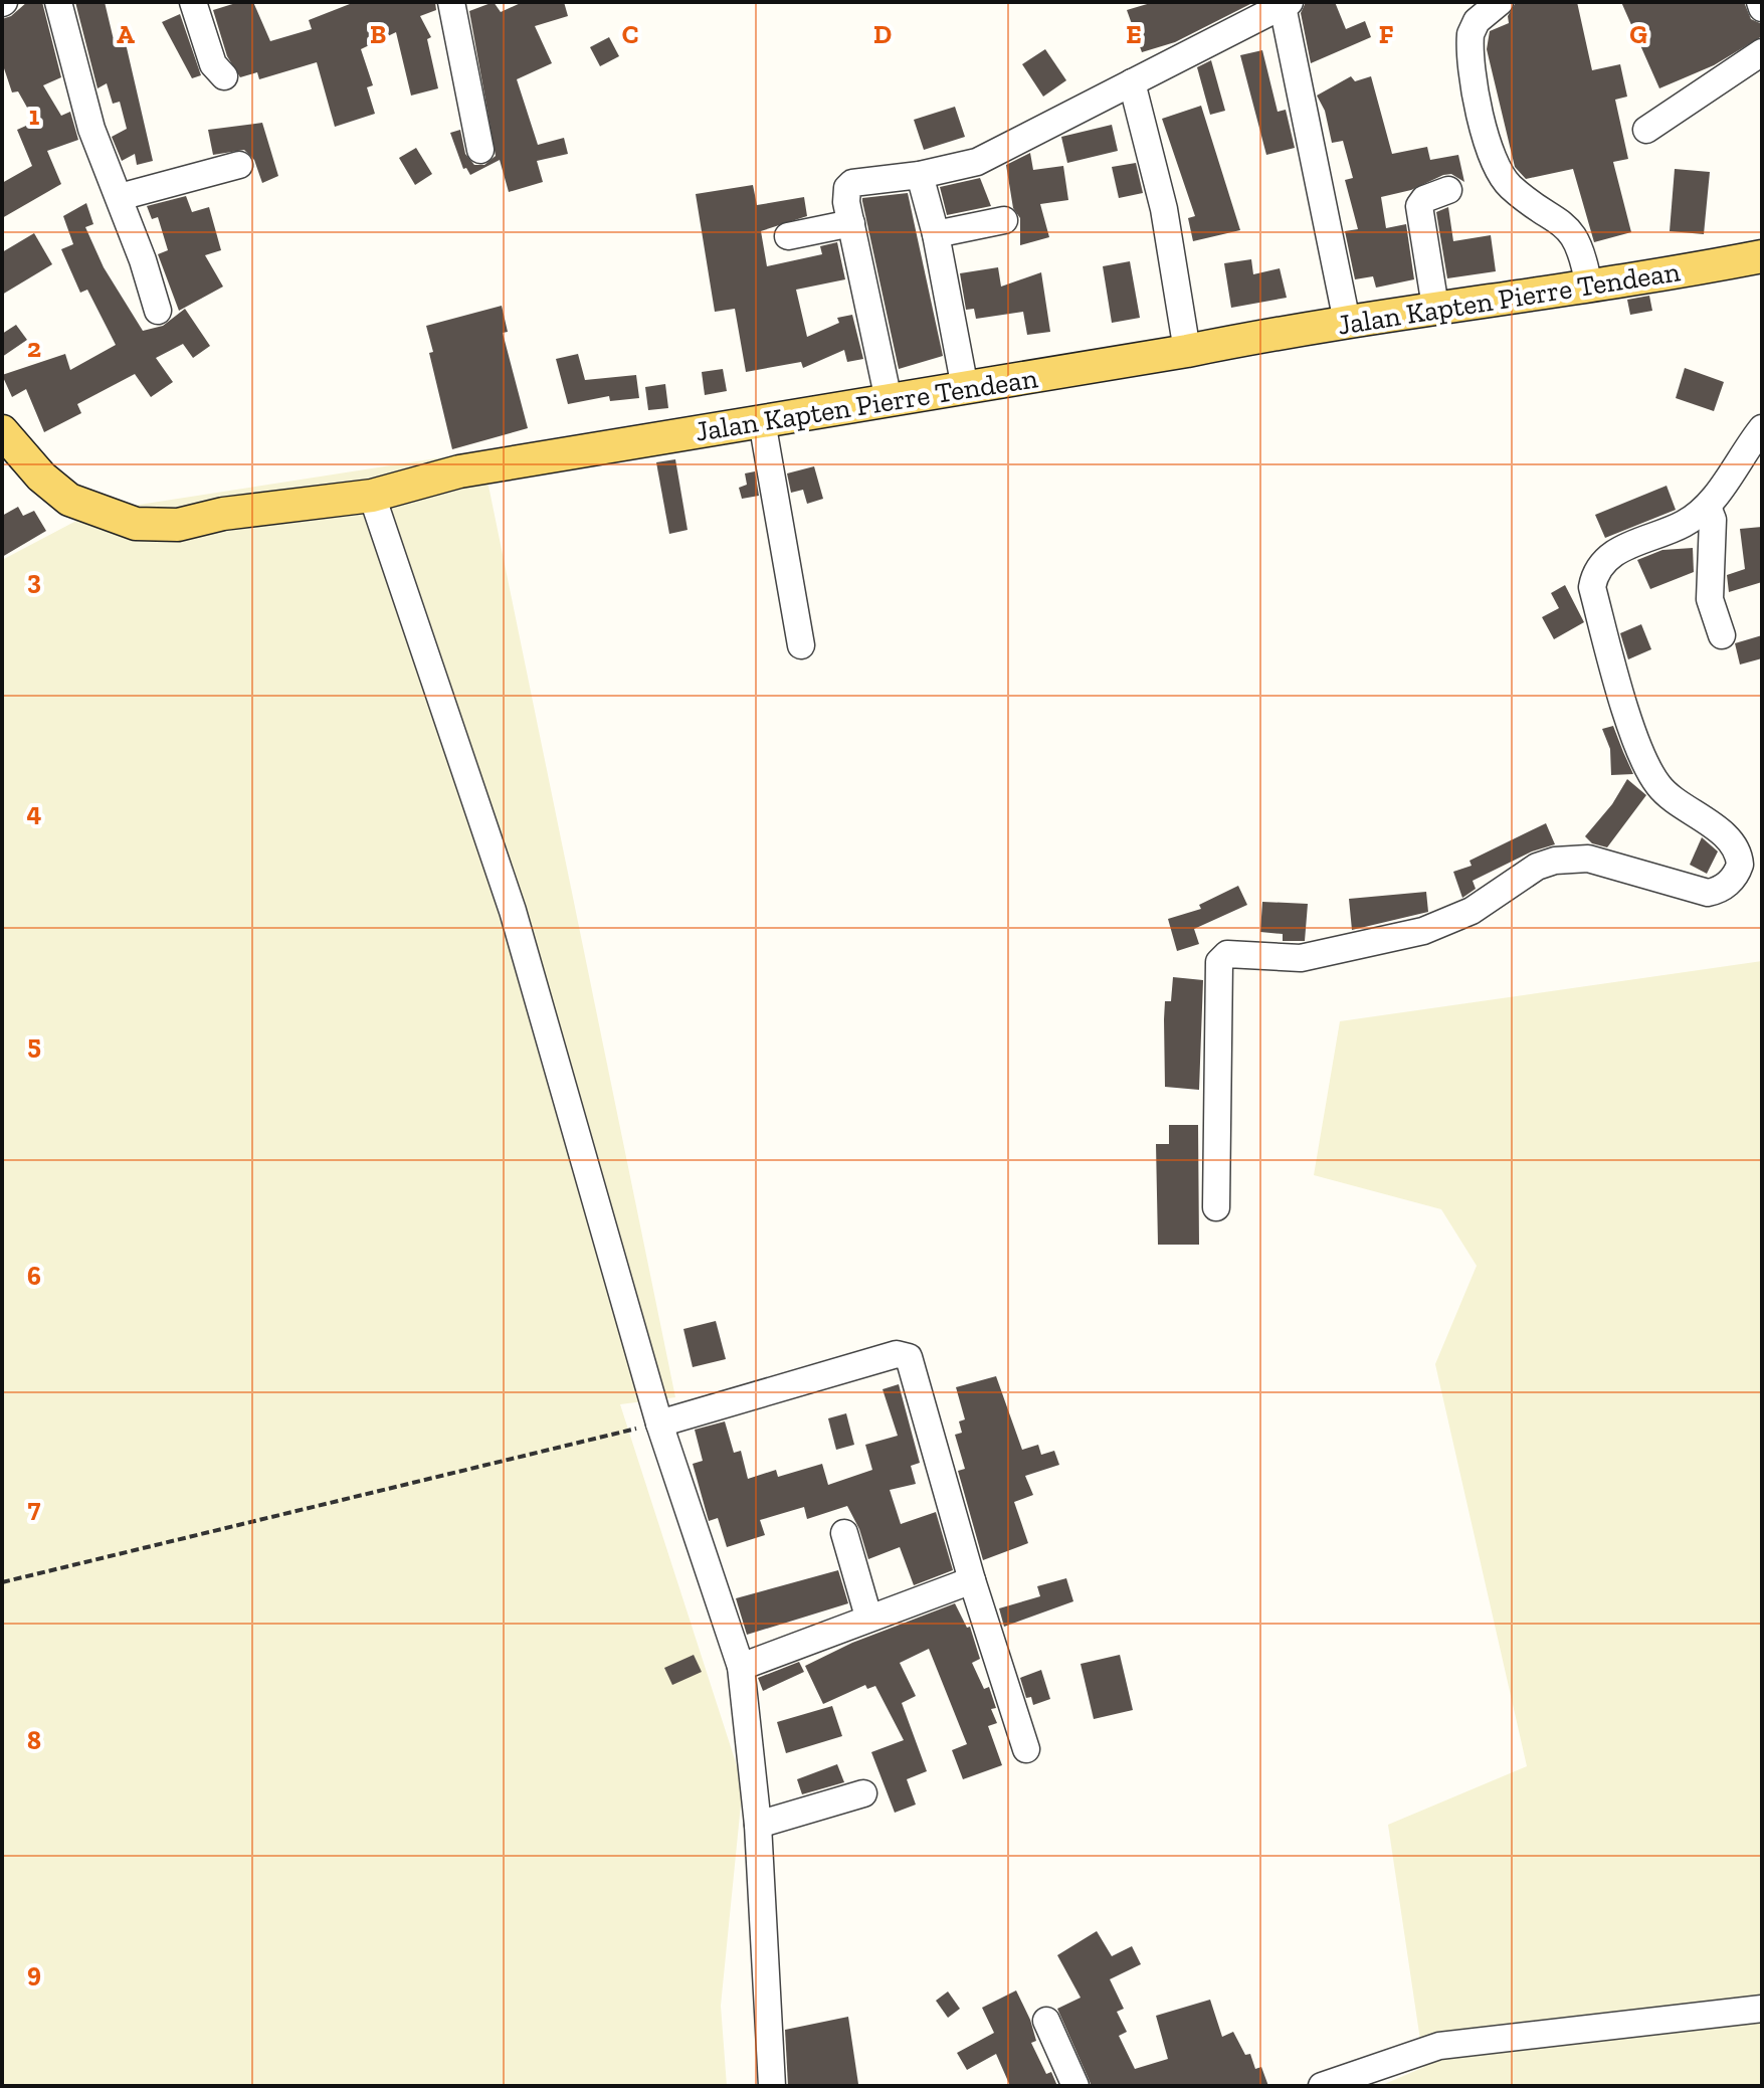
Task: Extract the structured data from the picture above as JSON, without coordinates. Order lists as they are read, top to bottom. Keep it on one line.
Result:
{"streets":{"main road":["Jalan Kapten Pierre Tendean"]},"grid":{"columns":["A","B","C","D","E","F","G"],"rows":["1","2","3","4","5","6","7","8","9"]}}
